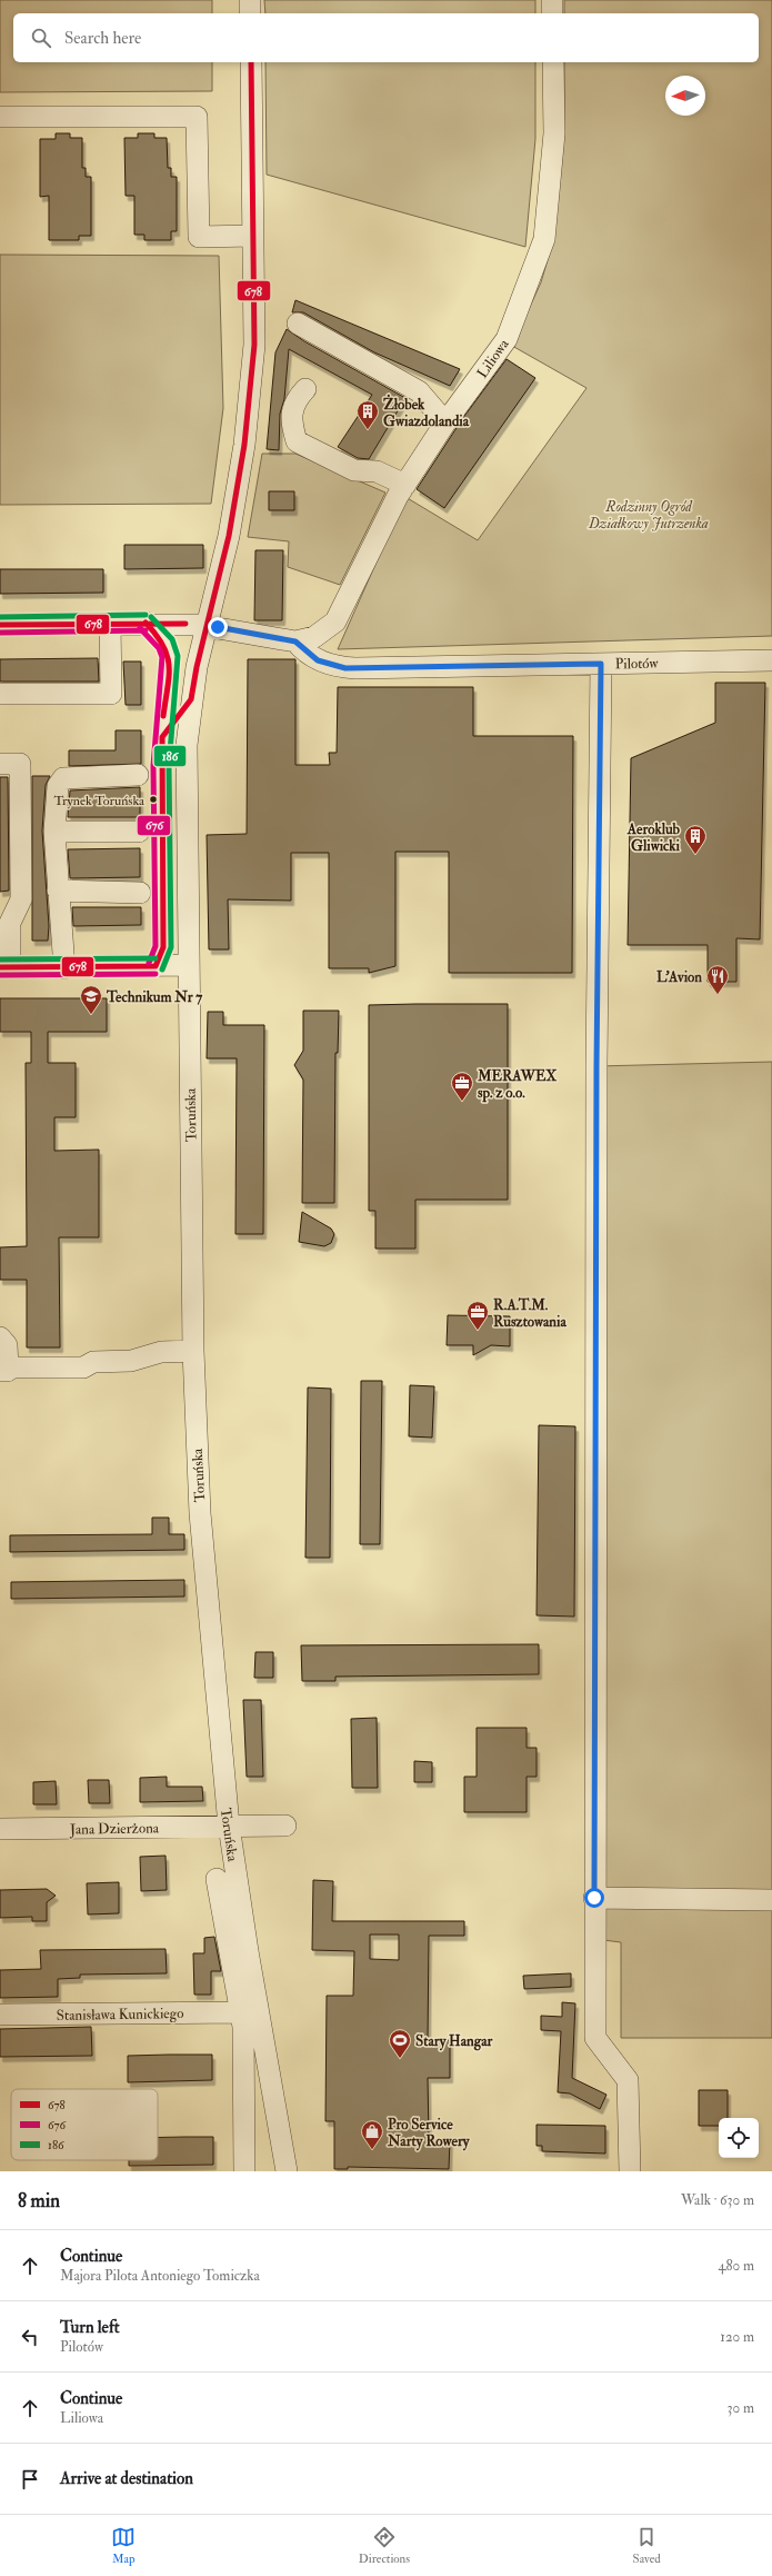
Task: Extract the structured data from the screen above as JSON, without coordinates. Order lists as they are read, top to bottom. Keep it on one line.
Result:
{"streets":{"street":["Liliowa","Pilotów","Toruńska","Jana Dzierżona","Stanisława Kunickiego"]},"crossings":[["Liliowa","Pilotów"],["Liliowa","Toruńska"],["Toruńska","Jana Dzierżona"]],"parks":["Rodzinny Ogród Działkowy Jutrzenka"],"places":{"building":["Żłobek Gwiazdolandia","Aeroklub Gliwicki"],"other":["Trynek Toruńska"],"restaurant":["L'Avion"],"school or university":["Technikum Nr 7"],"office":["MERAWEX sp. z o.o.","R.A.T.M. Rusztowania"],"sports":["Stary Hangar"],"shop":["Pro Service Narty Rowery"]},"lines":["transit line 678","transit line 186","transit line 676"],"legend":["678","676","186"],"north":"left","page":{"search":"Search here","heading":["8 min","Walk · 630 m"],"list":[["Continue","Majora Pilota Antoniego Tomiczka","480 m"],["Turn left","Pilotów","120 m"],["Continue","Liliowa","30 m"],"Arrive at destination"],"nav":["Map","Directions","Saved"]}}
